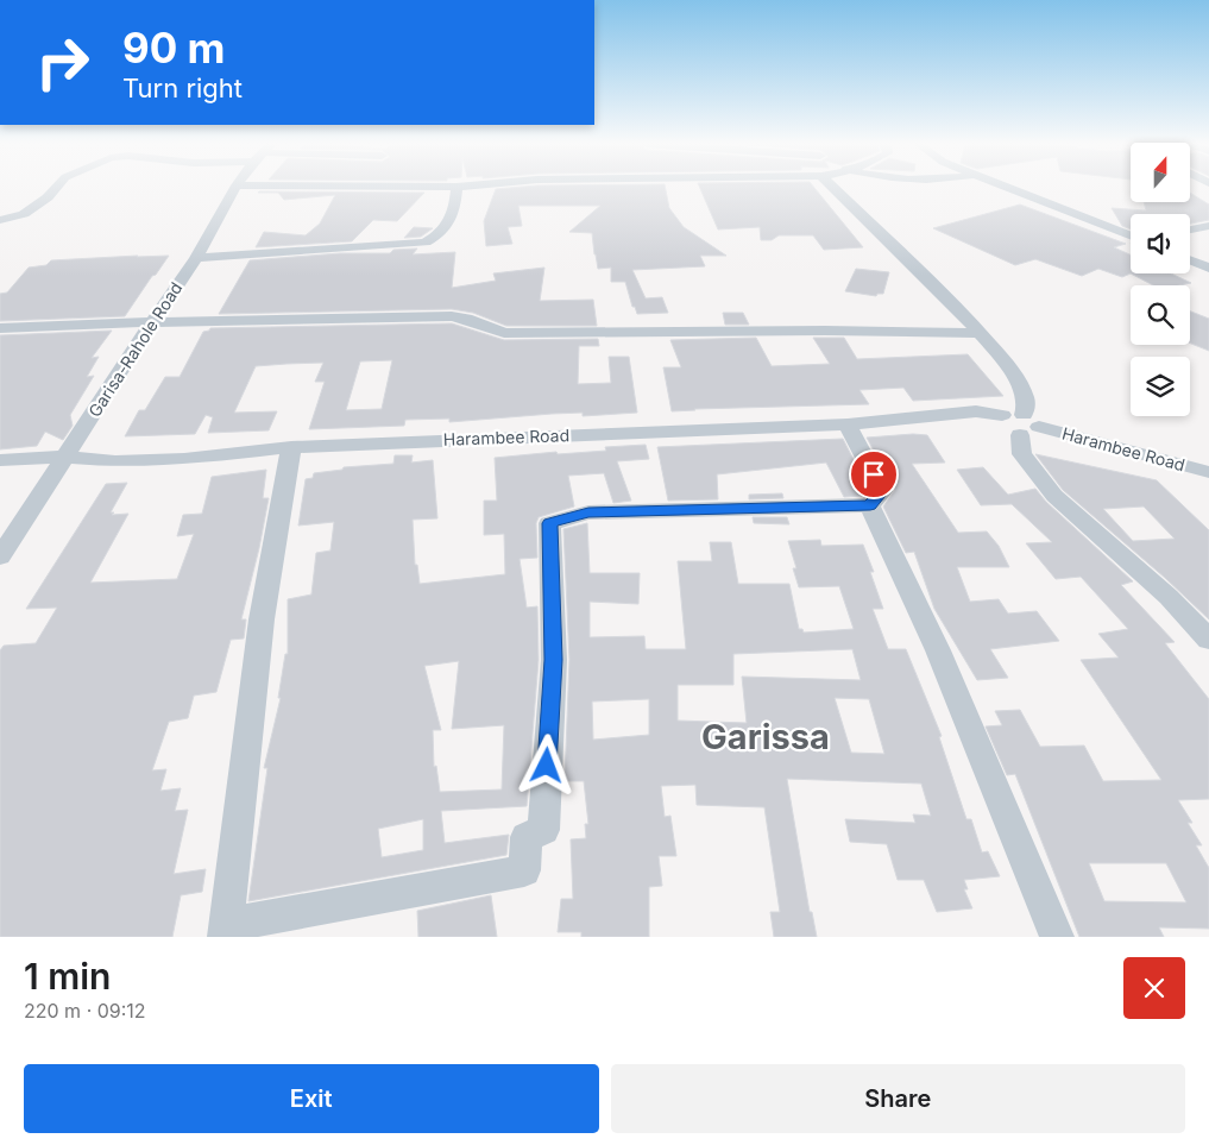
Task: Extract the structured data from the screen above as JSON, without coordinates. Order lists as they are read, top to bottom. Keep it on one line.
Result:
{"streets":{"street":["Garisa-Rahole Road","Harambee Road"]},"crossings":[["Garisa-Rahole Road","Harambee Road"]],"districts":["Garissa"],"north":"top","page":{"turn":["90 m","Turn right"],"heading":["1 min","220 m · 09:12"],"buttons":["Exit","Share"]}}
